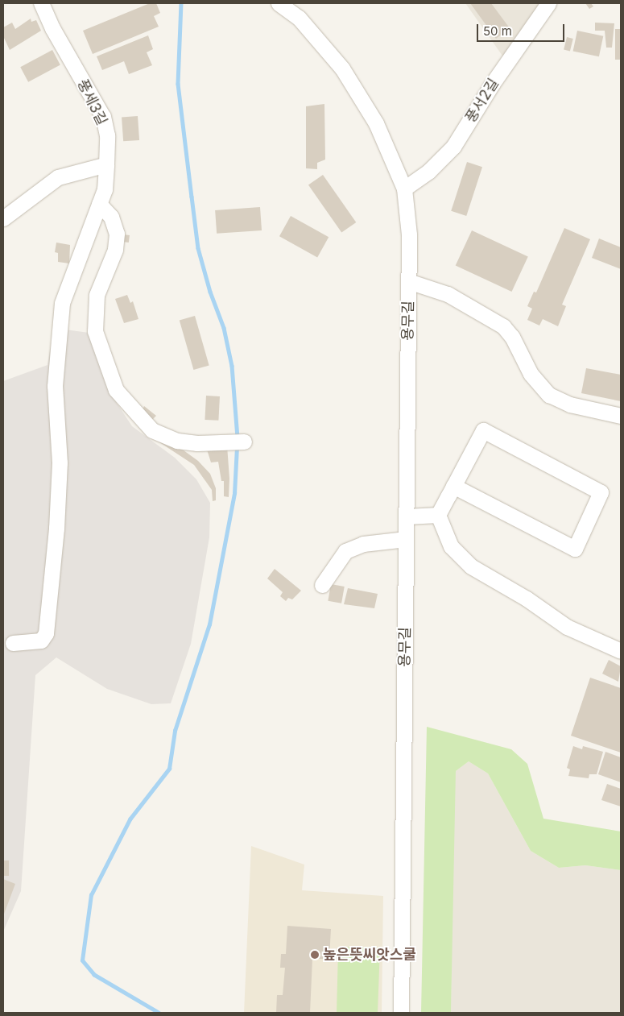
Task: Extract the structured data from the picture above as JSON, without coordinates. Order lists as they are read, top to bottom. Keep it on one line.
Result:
{"streets":{"street":["풍서2길","풍세3길","용무길"]},"crossings":[["풍서2길","용무길"]],"places":["높은뜻씨앗스쿨"],"scale_bar":"50 m"}
